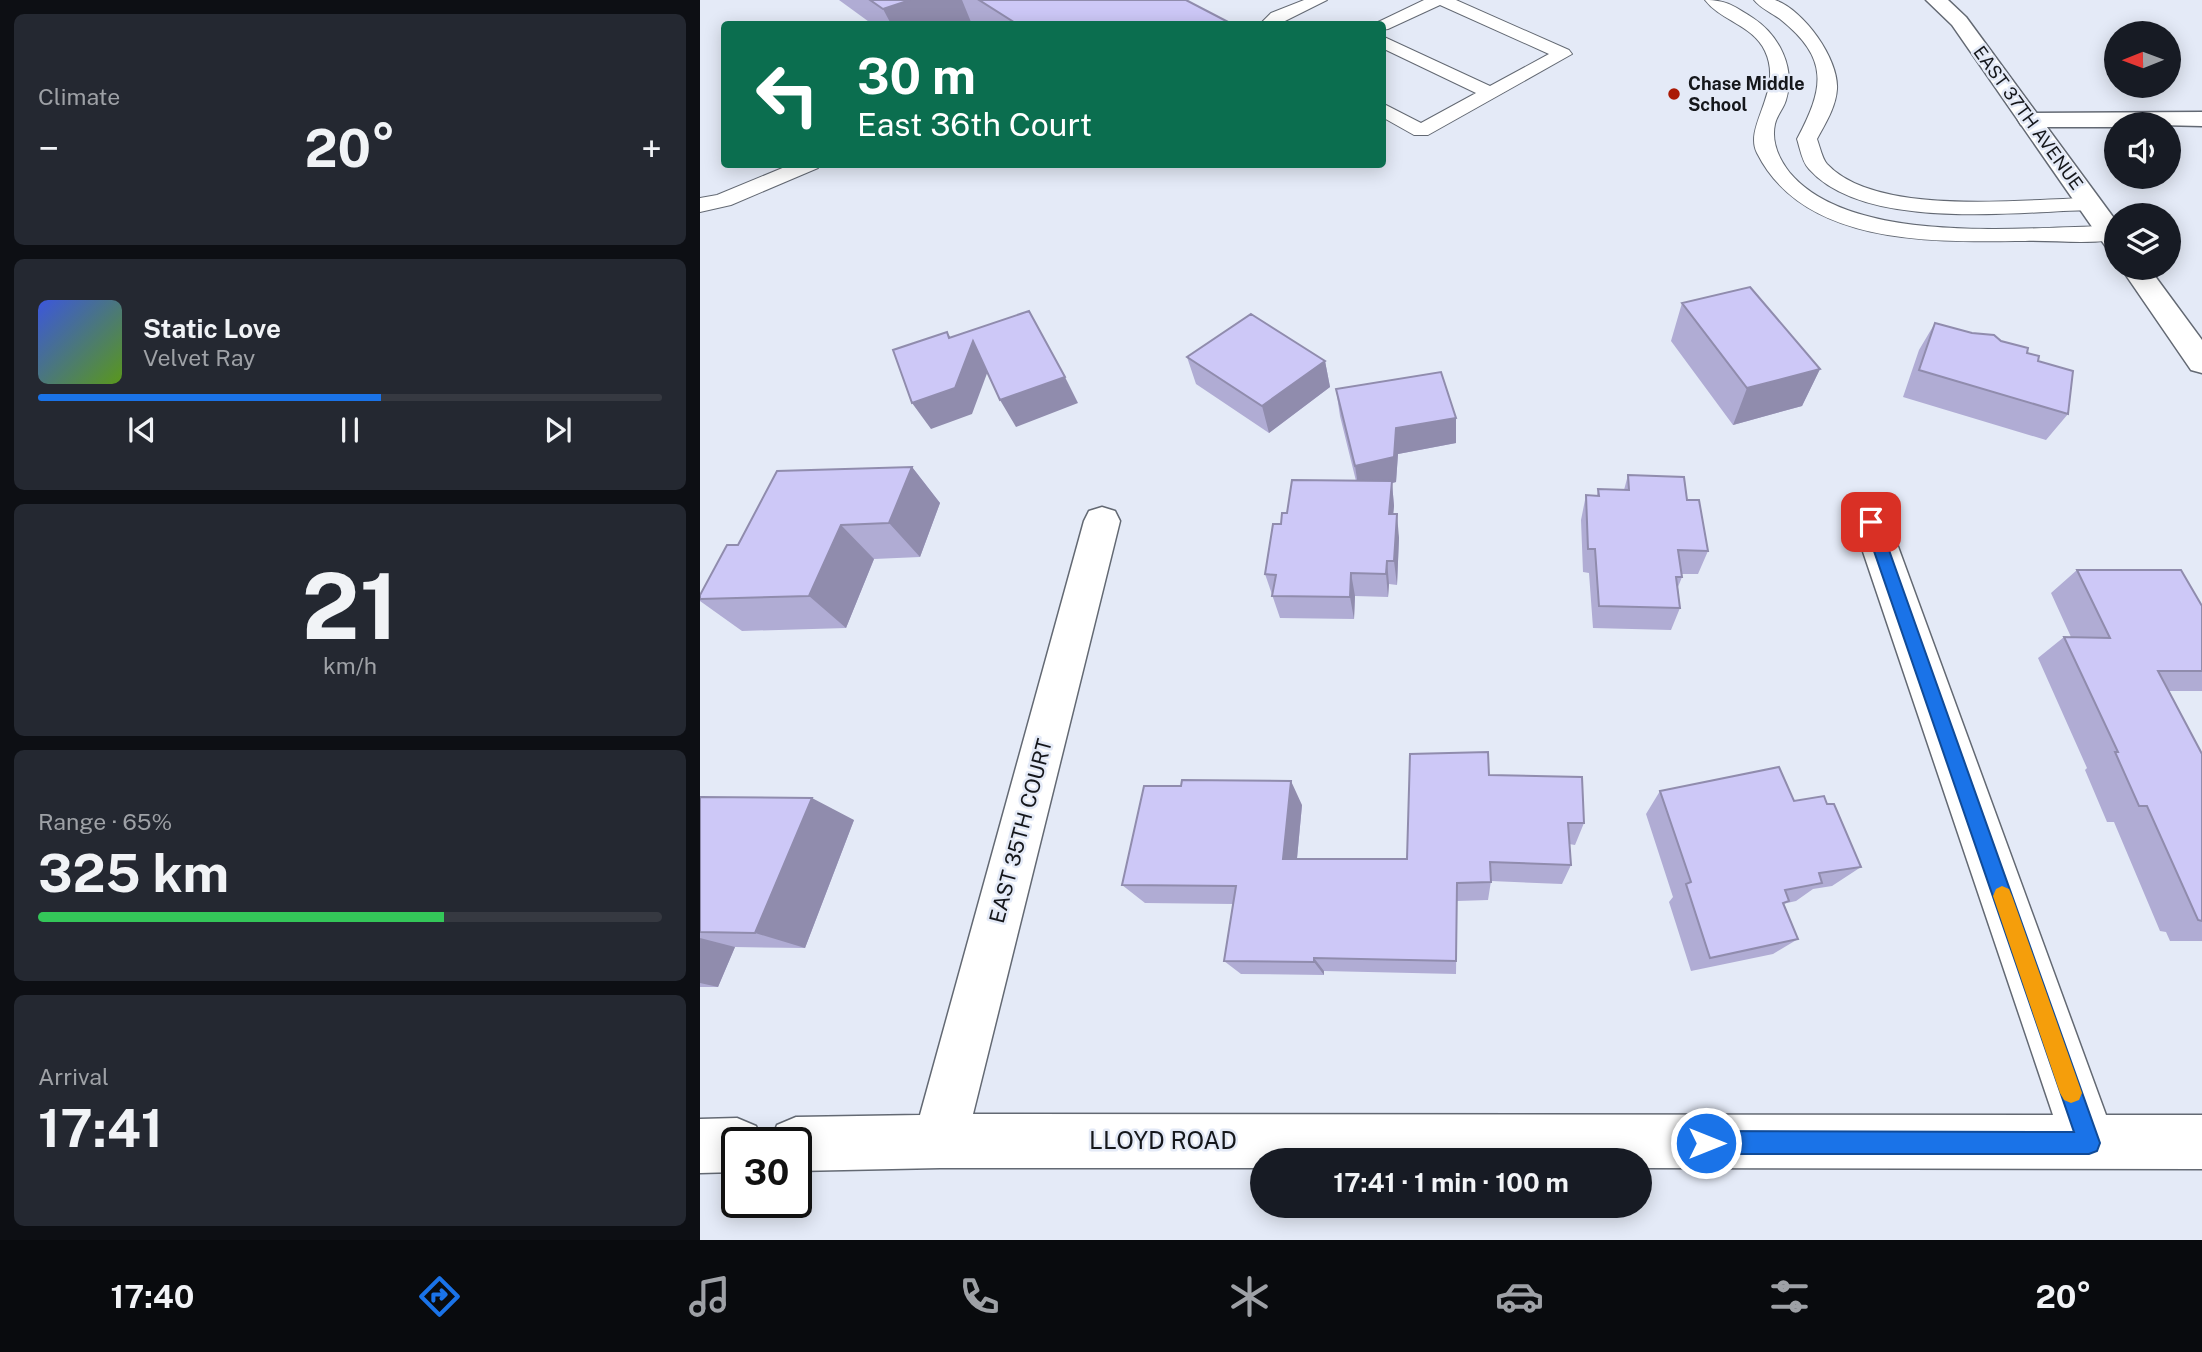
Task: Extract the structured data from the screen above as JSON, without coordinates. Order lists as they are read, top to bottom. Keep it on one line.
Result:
{"streets":{"street":["EAST 37TH AVENUE","EAST 35TH COURT","LLOYD ROAD"]},"crossings":[["EAST 35TH COURT","LLOYD ROAD"]],"places":["Chase Middle School"],"north":"left","page":{"tile":["Climate",["21","km/h"],["Range · 65%","325 km"],["Arrival","17:41"]],"turn":["30 m","East 36th Court"],"heat":["−","20°","+"],"song":["Static Love","Velvet Ray"],"limit":"30","trip":"17:41 · 1 min · 100 m","tabs":["17:40","20°"]}}
